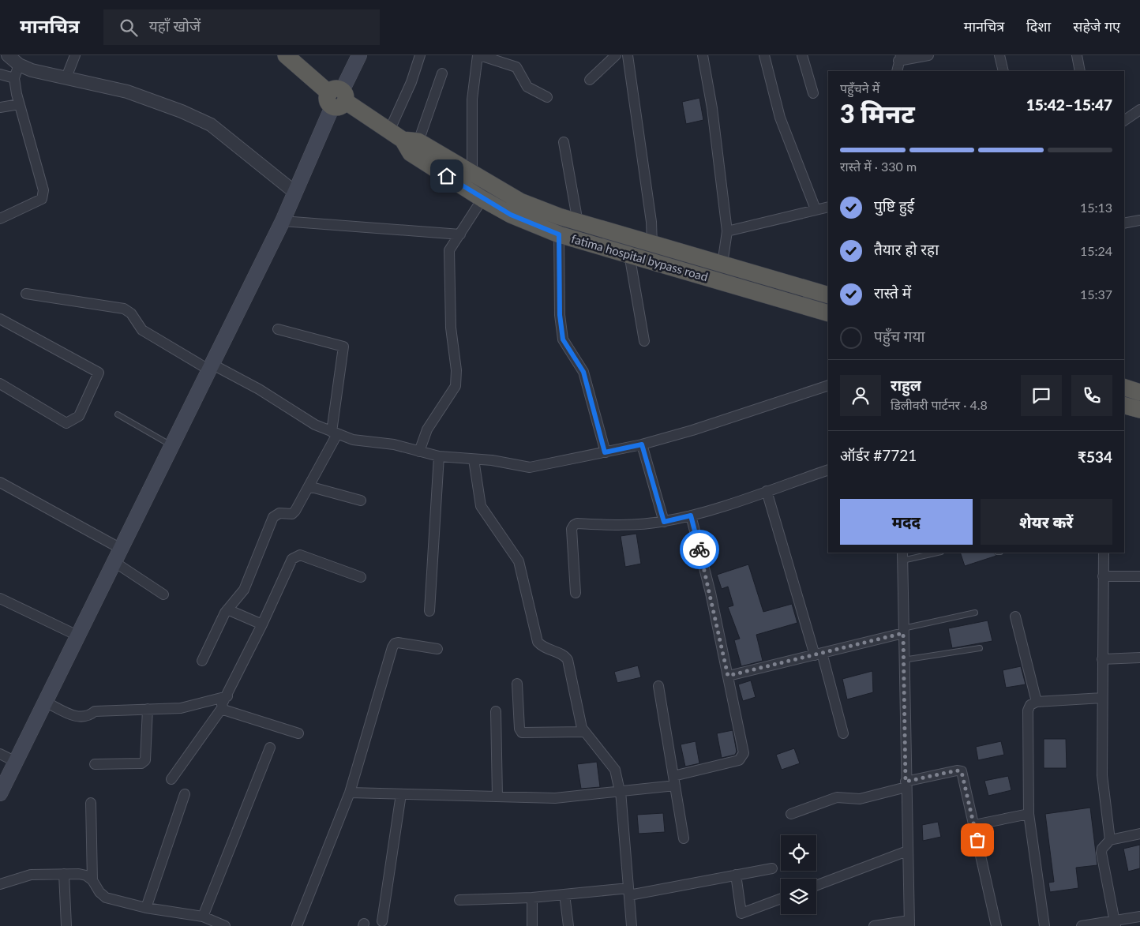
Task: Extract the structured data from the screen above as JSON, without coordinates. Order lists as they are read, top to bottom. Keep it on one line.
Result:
{"streets":{"highway":["fatima hospital bypass road"]},"page":{"header":"मानचित्र","search":"यहाँ खोजें","nav":["मानचित्र","दिशा","सहेजे गए"],"heading":["3 मिनट","पहुँचने में","15:42–15:47"],"panel":["राहुल","डिलीवरी पार्टनर · 4.8","ऑर्डर #7721","₹534"],"bar":"रास्ते में · 330 m","list":[["पुष्टि हुई","15:13"],["तैयार हो रहा","15:24"],["रास्ते में","15:37"],"पहुँच गया"],"buttons":["मदद","शेयर करें"]}}
